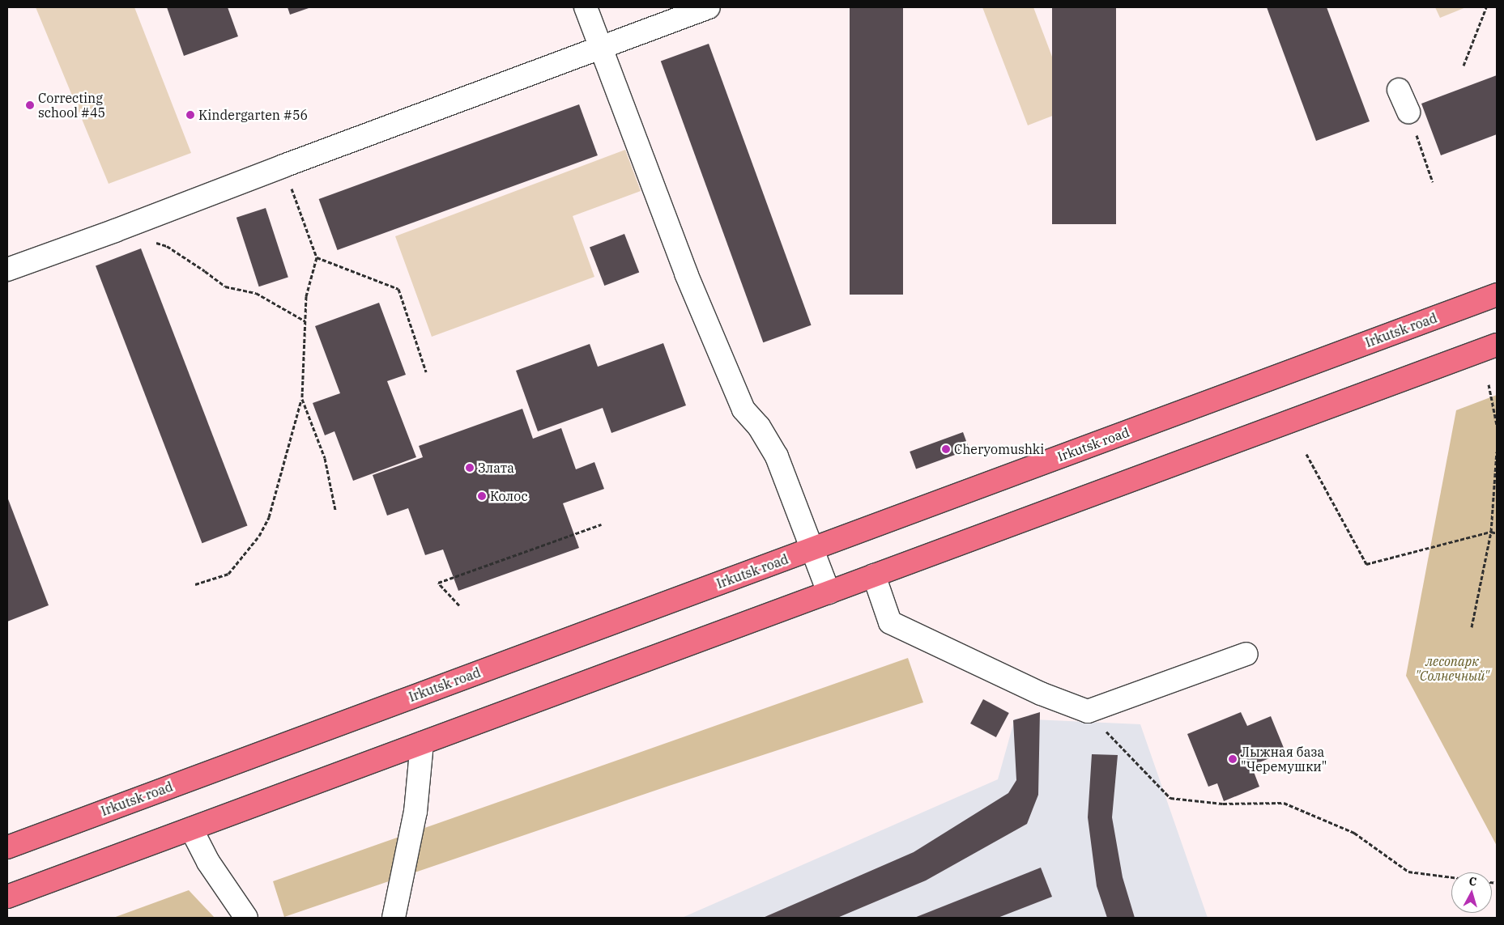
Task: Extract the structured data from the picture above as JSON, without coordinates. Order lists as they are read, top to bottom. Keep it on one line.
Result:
{"streets":{"main road":["Irkutsk road"]},"parks":["лесопарк \"Солнечный\""],"places":["Correcting school #45","Kindergarten #56","Cheryomushki","Злата","Колос","Лыжная база \"Черемушки\""],"north":"top"}
